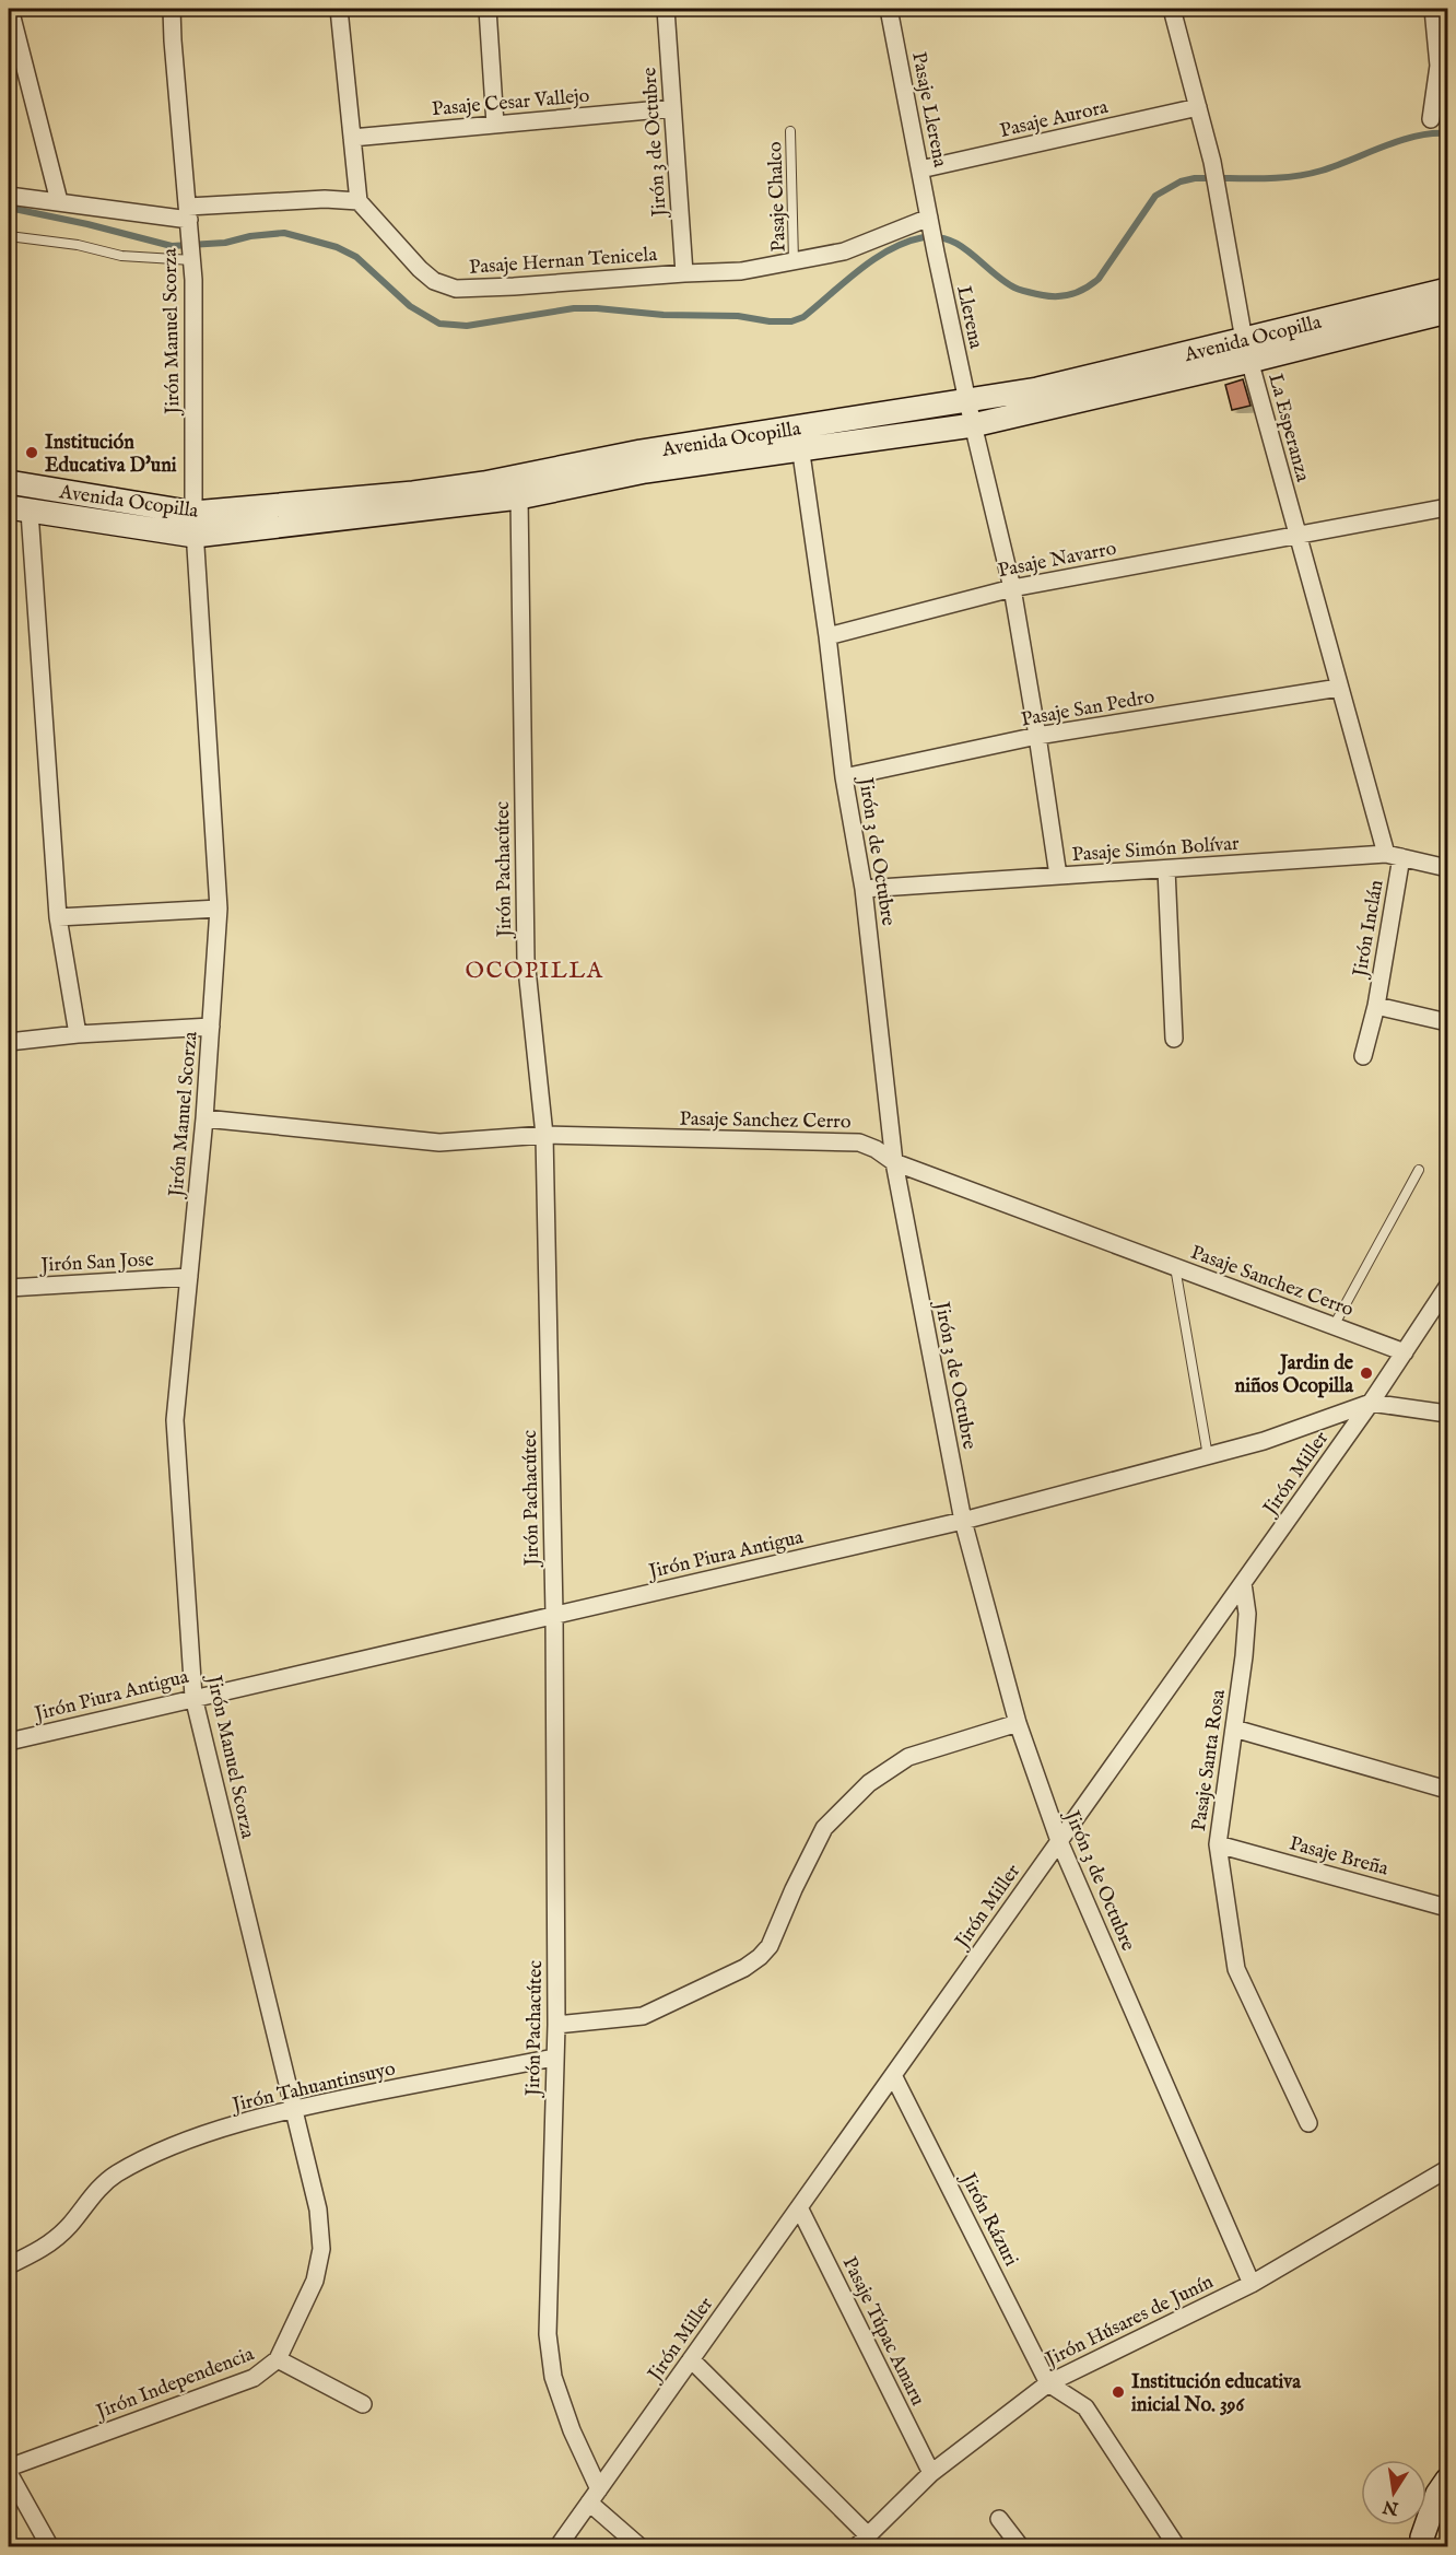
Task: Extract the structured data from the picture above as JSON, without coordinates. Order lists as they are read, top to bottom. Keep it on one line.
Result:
{"streets":{"street":["Pasaje Cesar Vallejo","Pasaje Llerena","Pasaje Aurora","Jirón 3 de Octubre","Pasaje Hernan Tenicela","Llerena","Jirón Manuel Scorza","Avenida Ocopilla","La Esperanza","Pasaje Navarro","Pasaje San Pedro","Pasaje Simón Bolívar","Jirón Pachacútec","Jirón Inclán","Pasaje Sanchez Cerro","Jirón San Jose","Jirón Miller","Jirón Piura Antigua","Pasaje Santa Rosa","Pasaje Breña","Jirón Tahuantinsuyo","Jirón Rázuri","Jirón Húsares de Junín","Pasaje Túpac Amaru","Jirón Independencia"],"lane":["Pasaje Chalco"]},"crossings":[["Pasaje Cesar Vallejo","Jirón 3 de Octubre"],["Pasaje Llerena","Pasaje Aurora"],["Pasaje Llerena","Pasaje Hernan Tenicela"],["Pasaje Llerena","Llerena"],["Pasaje Aurora","La Esperanza"],["Jirón 3 de Octubre","Pasaje Hernan Tenicela"],["Jirón 3 de Octubre","Avenida Ocopilla"],["Jirón 3 de Octubre","Pasaje Navarro"],["Jirón 3 de Octubre","Pasaje San Pedro"],["Jirón 3 de Octubre","Pasaje Simón Bolívar"],["Jirón 3 de Octubre","Pasaje Sanchez Cerro"],["Jirón 3 de Octubre","Jirón Miller"],["Jirón 3 de Octubre","Jirón Piura Antigua"],["Jirón 3 de Octubre","Jirón Húsares de Junín"],["Pasaje Chalco","Pasaje Hernan Tenicela"],["Pasaje Hernan Tenicela","Llerena"],["Llerena","Avenida Ocopilla"],["Jirón Manuel Scorza","Avenida Ocopilla"],["Jirón Manuel Scorza","Pasaje Sanchez Cerro"],["Jirón Manuel Scorza","Jirón San Jose"],["Jirón Manuel Scorza","Jirón Piura Antigua"],["Jirón Manuel Scorza","Jirón Tahuantinsuyo"],["Jirón Manuel Scorza","Jirón Independencia"],["Avenida Ocopilla","La Esperanza"],["Avenida Ocopilla","Jirón Pachacútec"],["La Esperanza","Pasaje Navarro"],["La Esperanza","Pasaje San Pedro"],["La Esperanza","Pasaje Simón Bolívar"],["La Esperanza","Jirón Inclán"],["Pasaje Simón Bolívar","Jirón Inclán"],["Jirón Pachacútec","Pasaje Sanchez Cerro"],["Jirón Pachacútec","Jirón Miller"],["Jirón Pachacútec","Jirón Piura Antigua"],["Jirón Pachacútec","Jirón Tahuantinsuyo"],["Pasaje Sanchez Cerro","Jirón Miller"],["Jirón Miller","Jirón Piura Antigua"],["Jirón Miller","Pasaje Santa Rosa"],["Jirón Miller","Jirón Rázuri"],["Jirón Miller","Pasaje Túpac Amaru"],["Pasaje Santa Rosa","Pasaje Breña"],["Jirón Rázuri","Jirón Húsares de Junín"],["Jirón Húsares de Junín","Pasaje Túpac Amaru"]],"districts":["OCOPILLA"],"places":["Institución Educativa D'uni","Jardin de niños Ocopilla","Institución educativa inicial No. 396"],"north":"bottom"}
